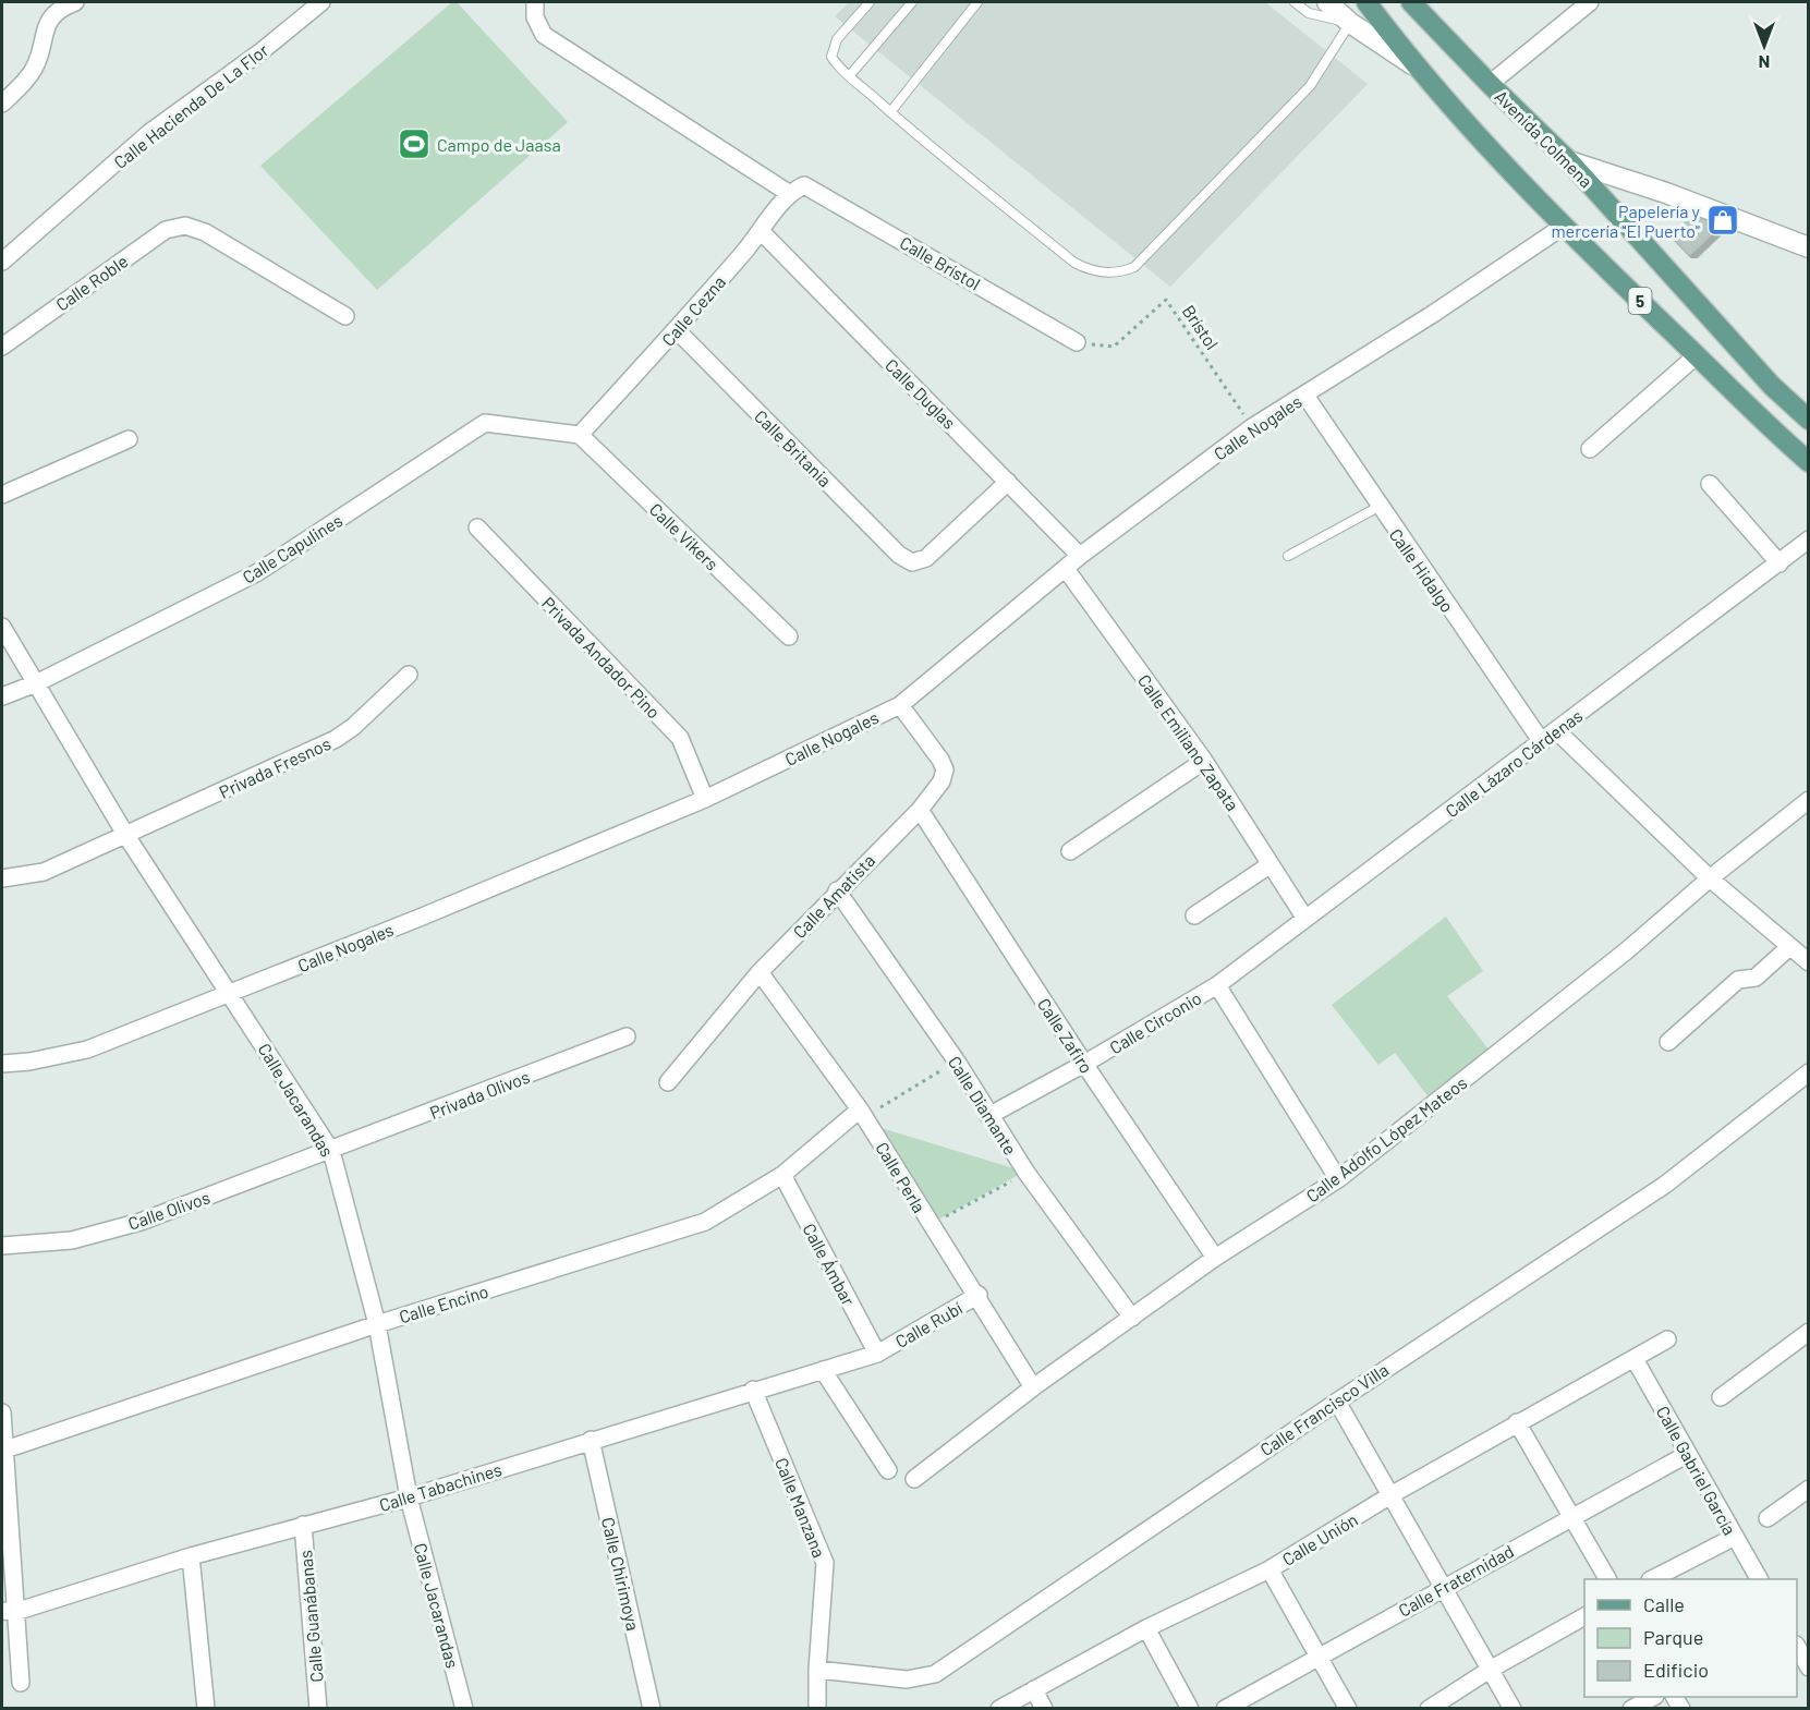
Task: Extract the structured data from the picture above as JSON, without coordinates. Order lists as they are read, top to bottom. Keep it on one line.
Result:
{"streets":{"main road":["Avenida Colmena","5"],"street":["Calle Hacienda De La Flor","Calle Brístol","Calle Roble","Calle Cezna","Calle Duglas","Calle Nogales","Calle Britania","Calle Vikers","Calle Capulines","Calle Hidalgo","Privada Andador Pino","Calle Emiliano Zapata","Calle Lázaro Cárdenas","Privada Fresnos","Calle Amatista","Calle Circonio","Calle Zafiro","Privada Olivos","Calle Jacarandas","Calle Diamante","Calle Adolfo López Mateos","Calle Perla","Calle Olivos","Calle Ámbar","Calle Encino","Calle Rubí","Calle Francisco Villa","Calle Gabriel García","Calle Tabachines","Calle Manzana","Calle Unión","Calle Chirimoya","Calle Fraternidad","Calle Guanábanas"],"path":["Brístol"]},"crossings":[["Calle Brístol","Calle Cezna"],["Calle Brístol","Brístol"],["5","Calle Nogales"],["Calle Cezna","Calle Duglas"],["Calle Cezna","Calle Britania"],["Calle Cezna","Calle Vikers"],["Calle Cezna","Calle Capulines"],["Brístol","Calle Nogales"],["Calle Duglas","Calle Nogales"],["Calle Duglas","Calle Britania"],["Calle Nogales","Calle Hidalgo"],["Calle Nogales","Privada Andador Pino"],["Calle Nogales","Calle Emiliano Zapata"],["Calle Nogales","Calle Amatista"],["Calle Nogales","Calle Jacarandas"],["Calle Vikers","Calle Capulines"],["Calle Capulines","Calle Jacarandas"],["Calle Hidalgo","Calle Lázaro Cárdenas"],["Calle Emiliano Zapata","Calle Lázaro Cárdenas"],["Calle Lázaro Cárdenas","Calle Circonio"],["Privada Fresnos","Calle Jacarandas"],["Calle Amatista","Calle Zafiro"],["Calle Amatista","Calle Diamante"],["Calle Amatista","Calle Perla"],["Calle Circonio","Calle Zafiro"],["Calle Circonio","Calle Diamante"],["Calle Zafiro","Calle Adolfo López Mateos"],["Privada Olivos","Calle Jacarandas"],["Privada Olivos","Calle Olivos"],["Calle Jacarandas","Calle Olivos"],["Calle Jacarandas","Calle Encino"],["Calle Jacarandas","Calle Tabachines"],["Calle Diamante","Calle Adolfo López Mateos"],["Calle Adolfo López Mateos","Calle Perla"],["Calle Perla","Calle Encino"],["Calle Perla","Calle Rubí"],["Calle Ámbar","Calle Encino"],["Calle Ámbar","Calle Rubí"],["Calle Ámbar","Calle Tabachines"],["Calle Rubí","Calle Tabachines"],["Calle Francisco Villa","Calle Manzana"],["Calle Gabriel García","Calle Unión"],["Calle Gabriel García","Calle Fraternidad"],["Calle Tabachines","Calle Manzana"],["Calle Tabachines","Calle Chirimoya"],["Calle Tabachines","Calle Guanábanas"]],"places":{"sports":["Campo de Jaasa"],"shop":["Papelería y mercería \"El Puerto\""]},"legend":["Calle","Parque","Edificio"],"north":"bottom"}
